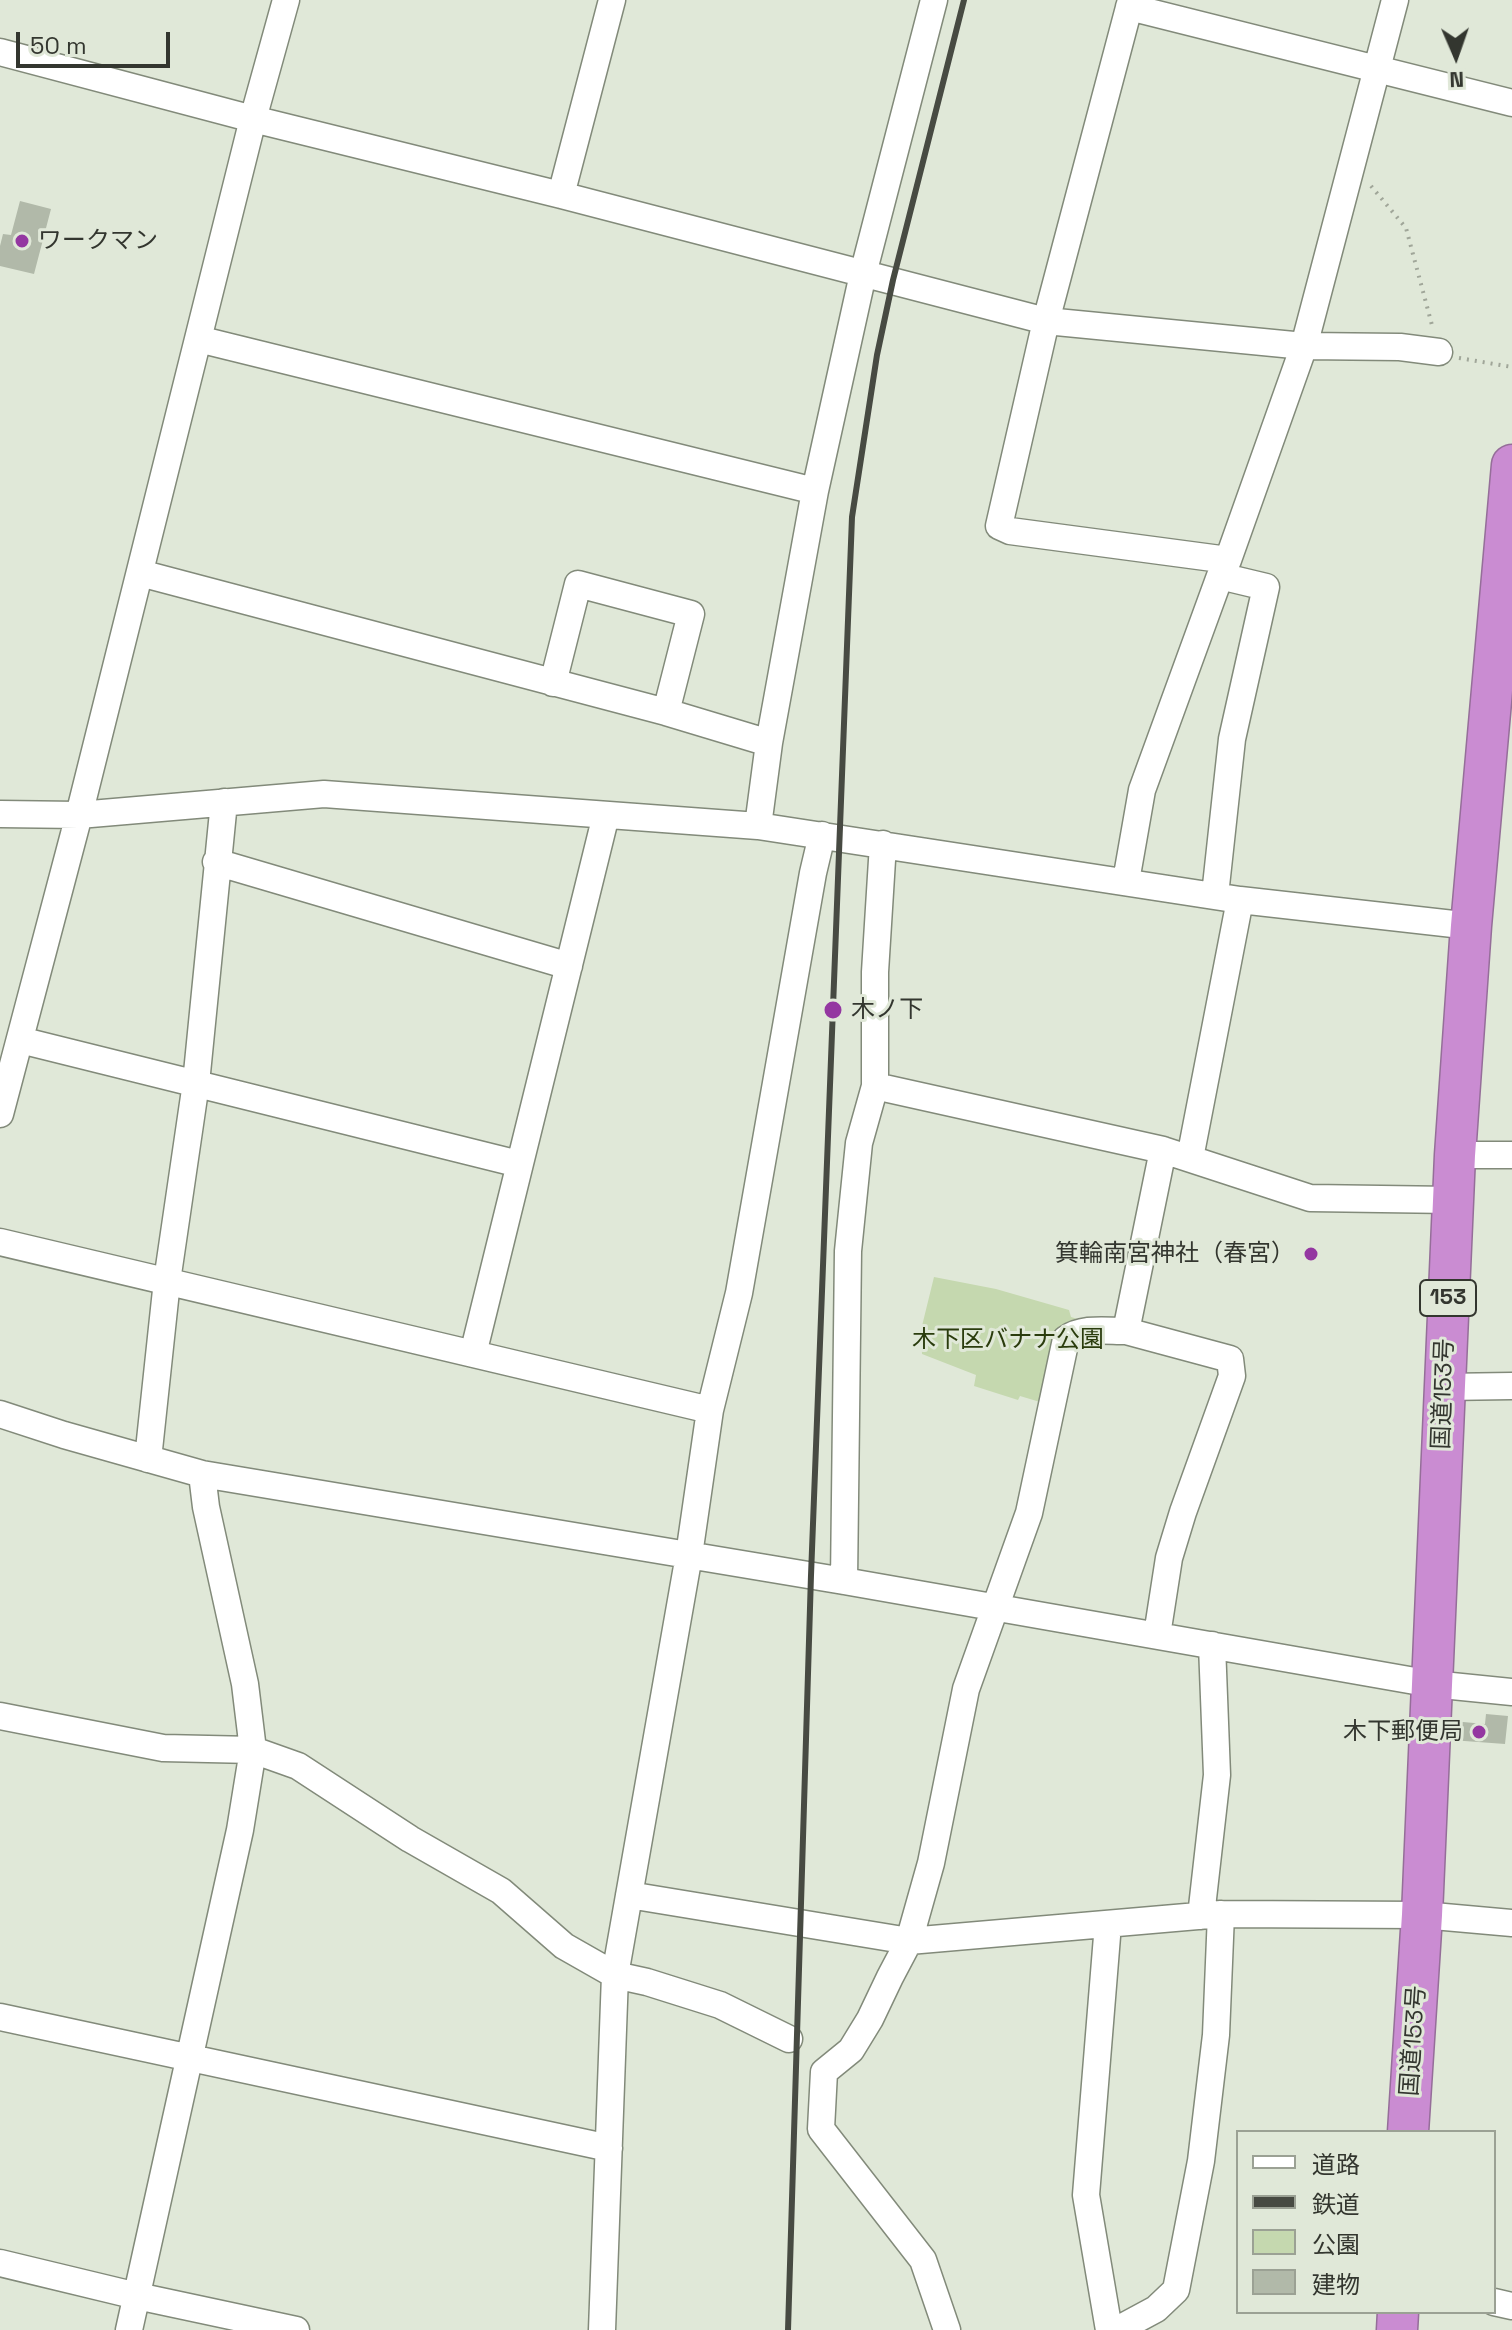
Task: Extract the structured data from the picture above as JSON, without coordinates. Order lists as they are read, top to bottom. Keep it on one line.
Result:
{"streets":{"highway":["153","国道153号"]},"parks":["木下区バナナ公園"],"places":["ワークマン","木ノ下","箕輪南宮神社（春宮）","木下郵便局"],"legend":["道路","鉄道","公園","建物"],"scale_bar":"50 m","north":"bottom"}
